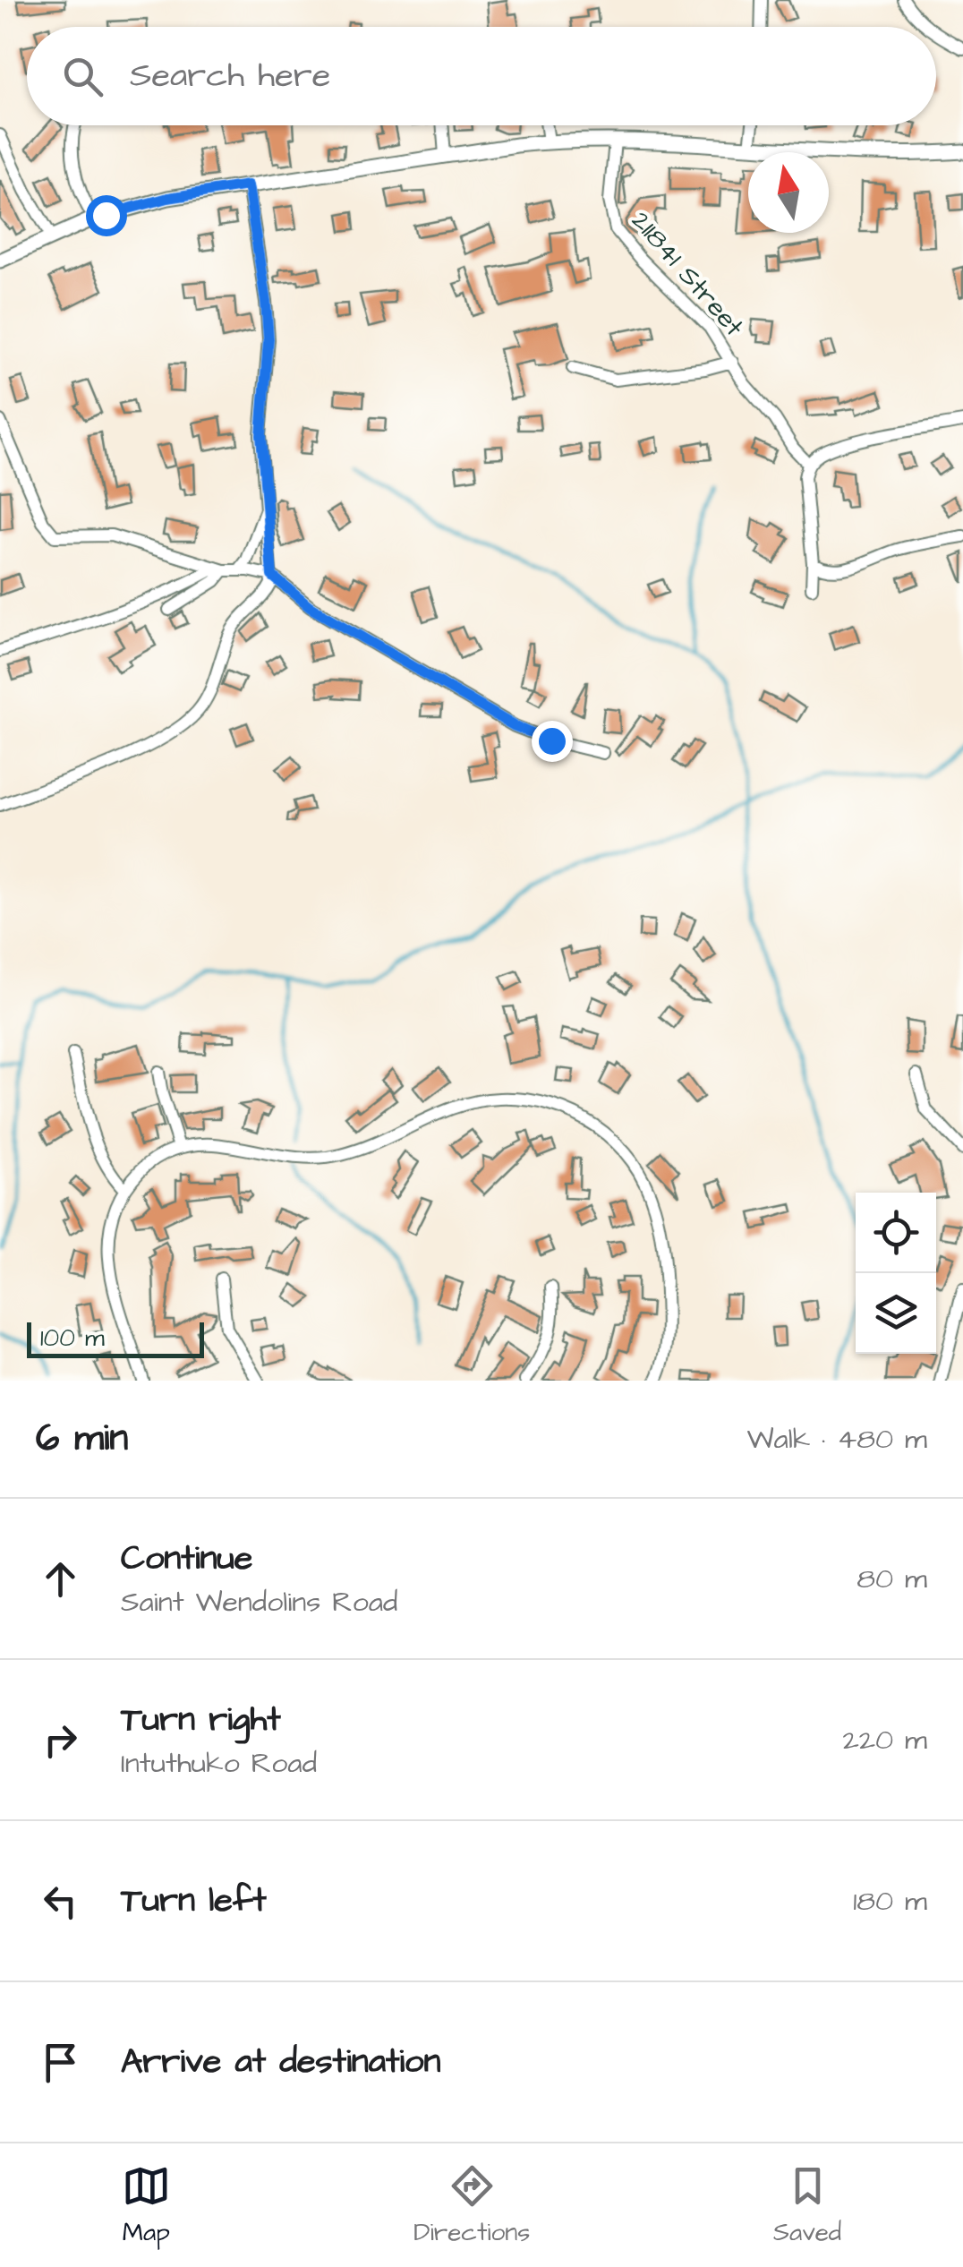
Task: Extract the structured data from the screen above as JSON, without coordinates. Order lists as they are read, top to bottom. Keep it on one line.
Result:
{"streets":{"street":["211841 Street"]},"scale_bar":"100 m","north":"top","page":{"search":"Search here","scale":"100 m","heading":["6 min","Walk · 480 m"],"list":[["Continue","Saint Wendolins Road","80 m"],["Turn right","Intuthuko Road","220 m"],["Turn left","180 m"],"Arrive at destination"],"nav":["Map","Directions","Saved"]}}
